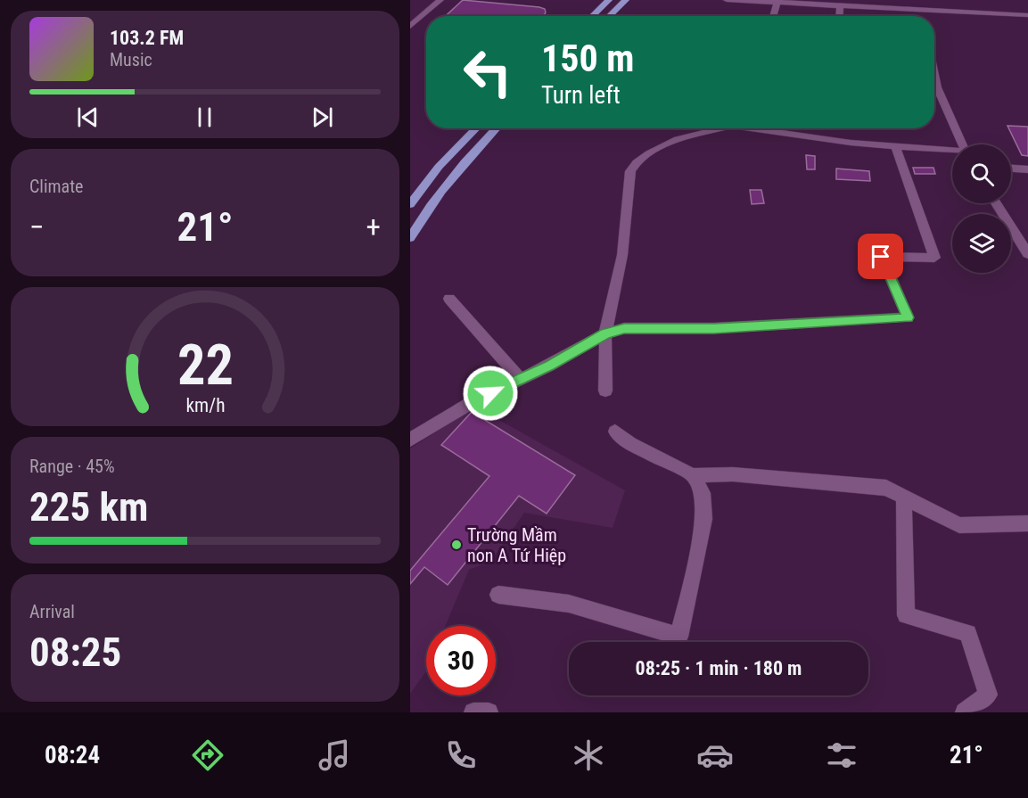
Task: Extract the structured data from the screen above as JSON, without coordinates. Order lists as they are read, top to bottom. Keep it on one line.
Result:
{"places":["Trường Mầm non A Tứ Hiệp"],"page":{"turn":["150 m","Turn left"],"song":["103.2 FM","Music"],"tile":["Climate",["Range · 45%","225 km"],["Arrival","08:25"]],"heat":["−","21°","+"],"limit":"30","trip":"08:25 · 1 min · 180 m","tabs":["08:24","21°"],"gauge":["22","km/h"]}}
